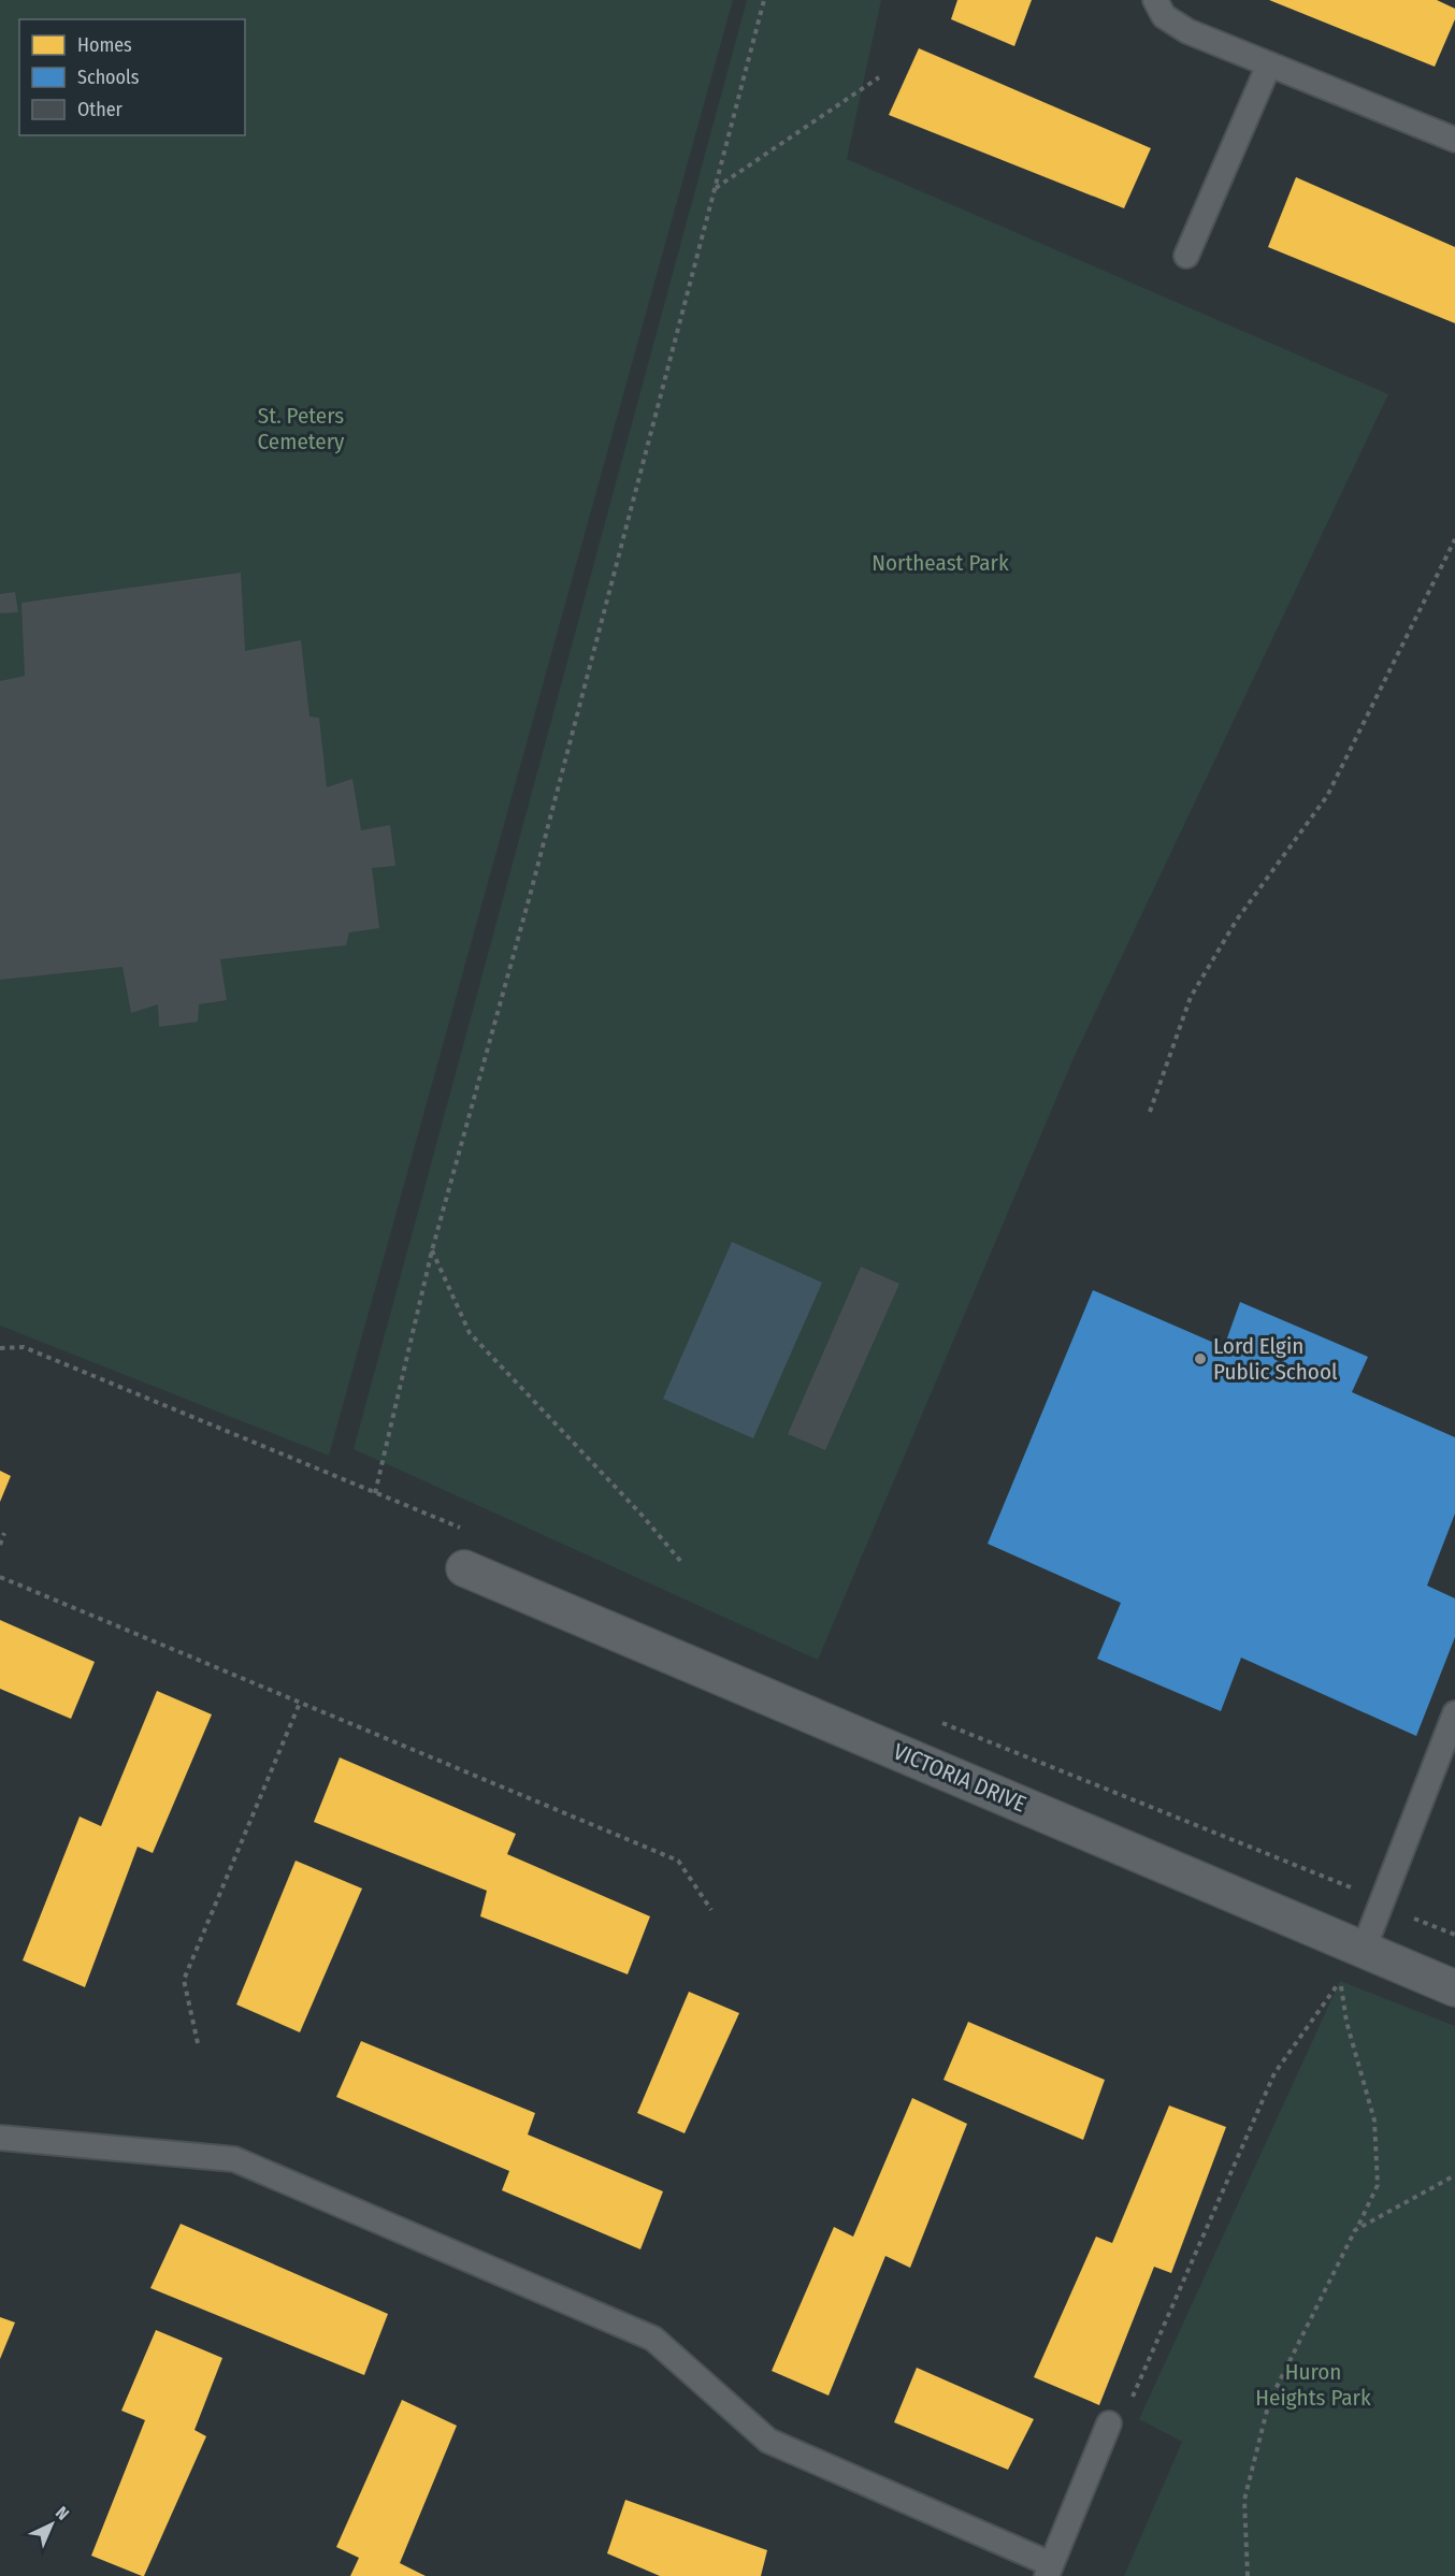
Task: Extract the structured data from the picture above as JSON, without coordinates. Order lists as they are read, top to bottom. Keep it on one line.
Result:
{"streets":{"street":["VICTORIA DRIVE"]},"parks":["St. Peters Cemetery","Northeast Park","Huron Heights Park"],"places":["Lord Elgin Public School"],"legend":["Homes","Schools","Other"],"north":"top right"}
